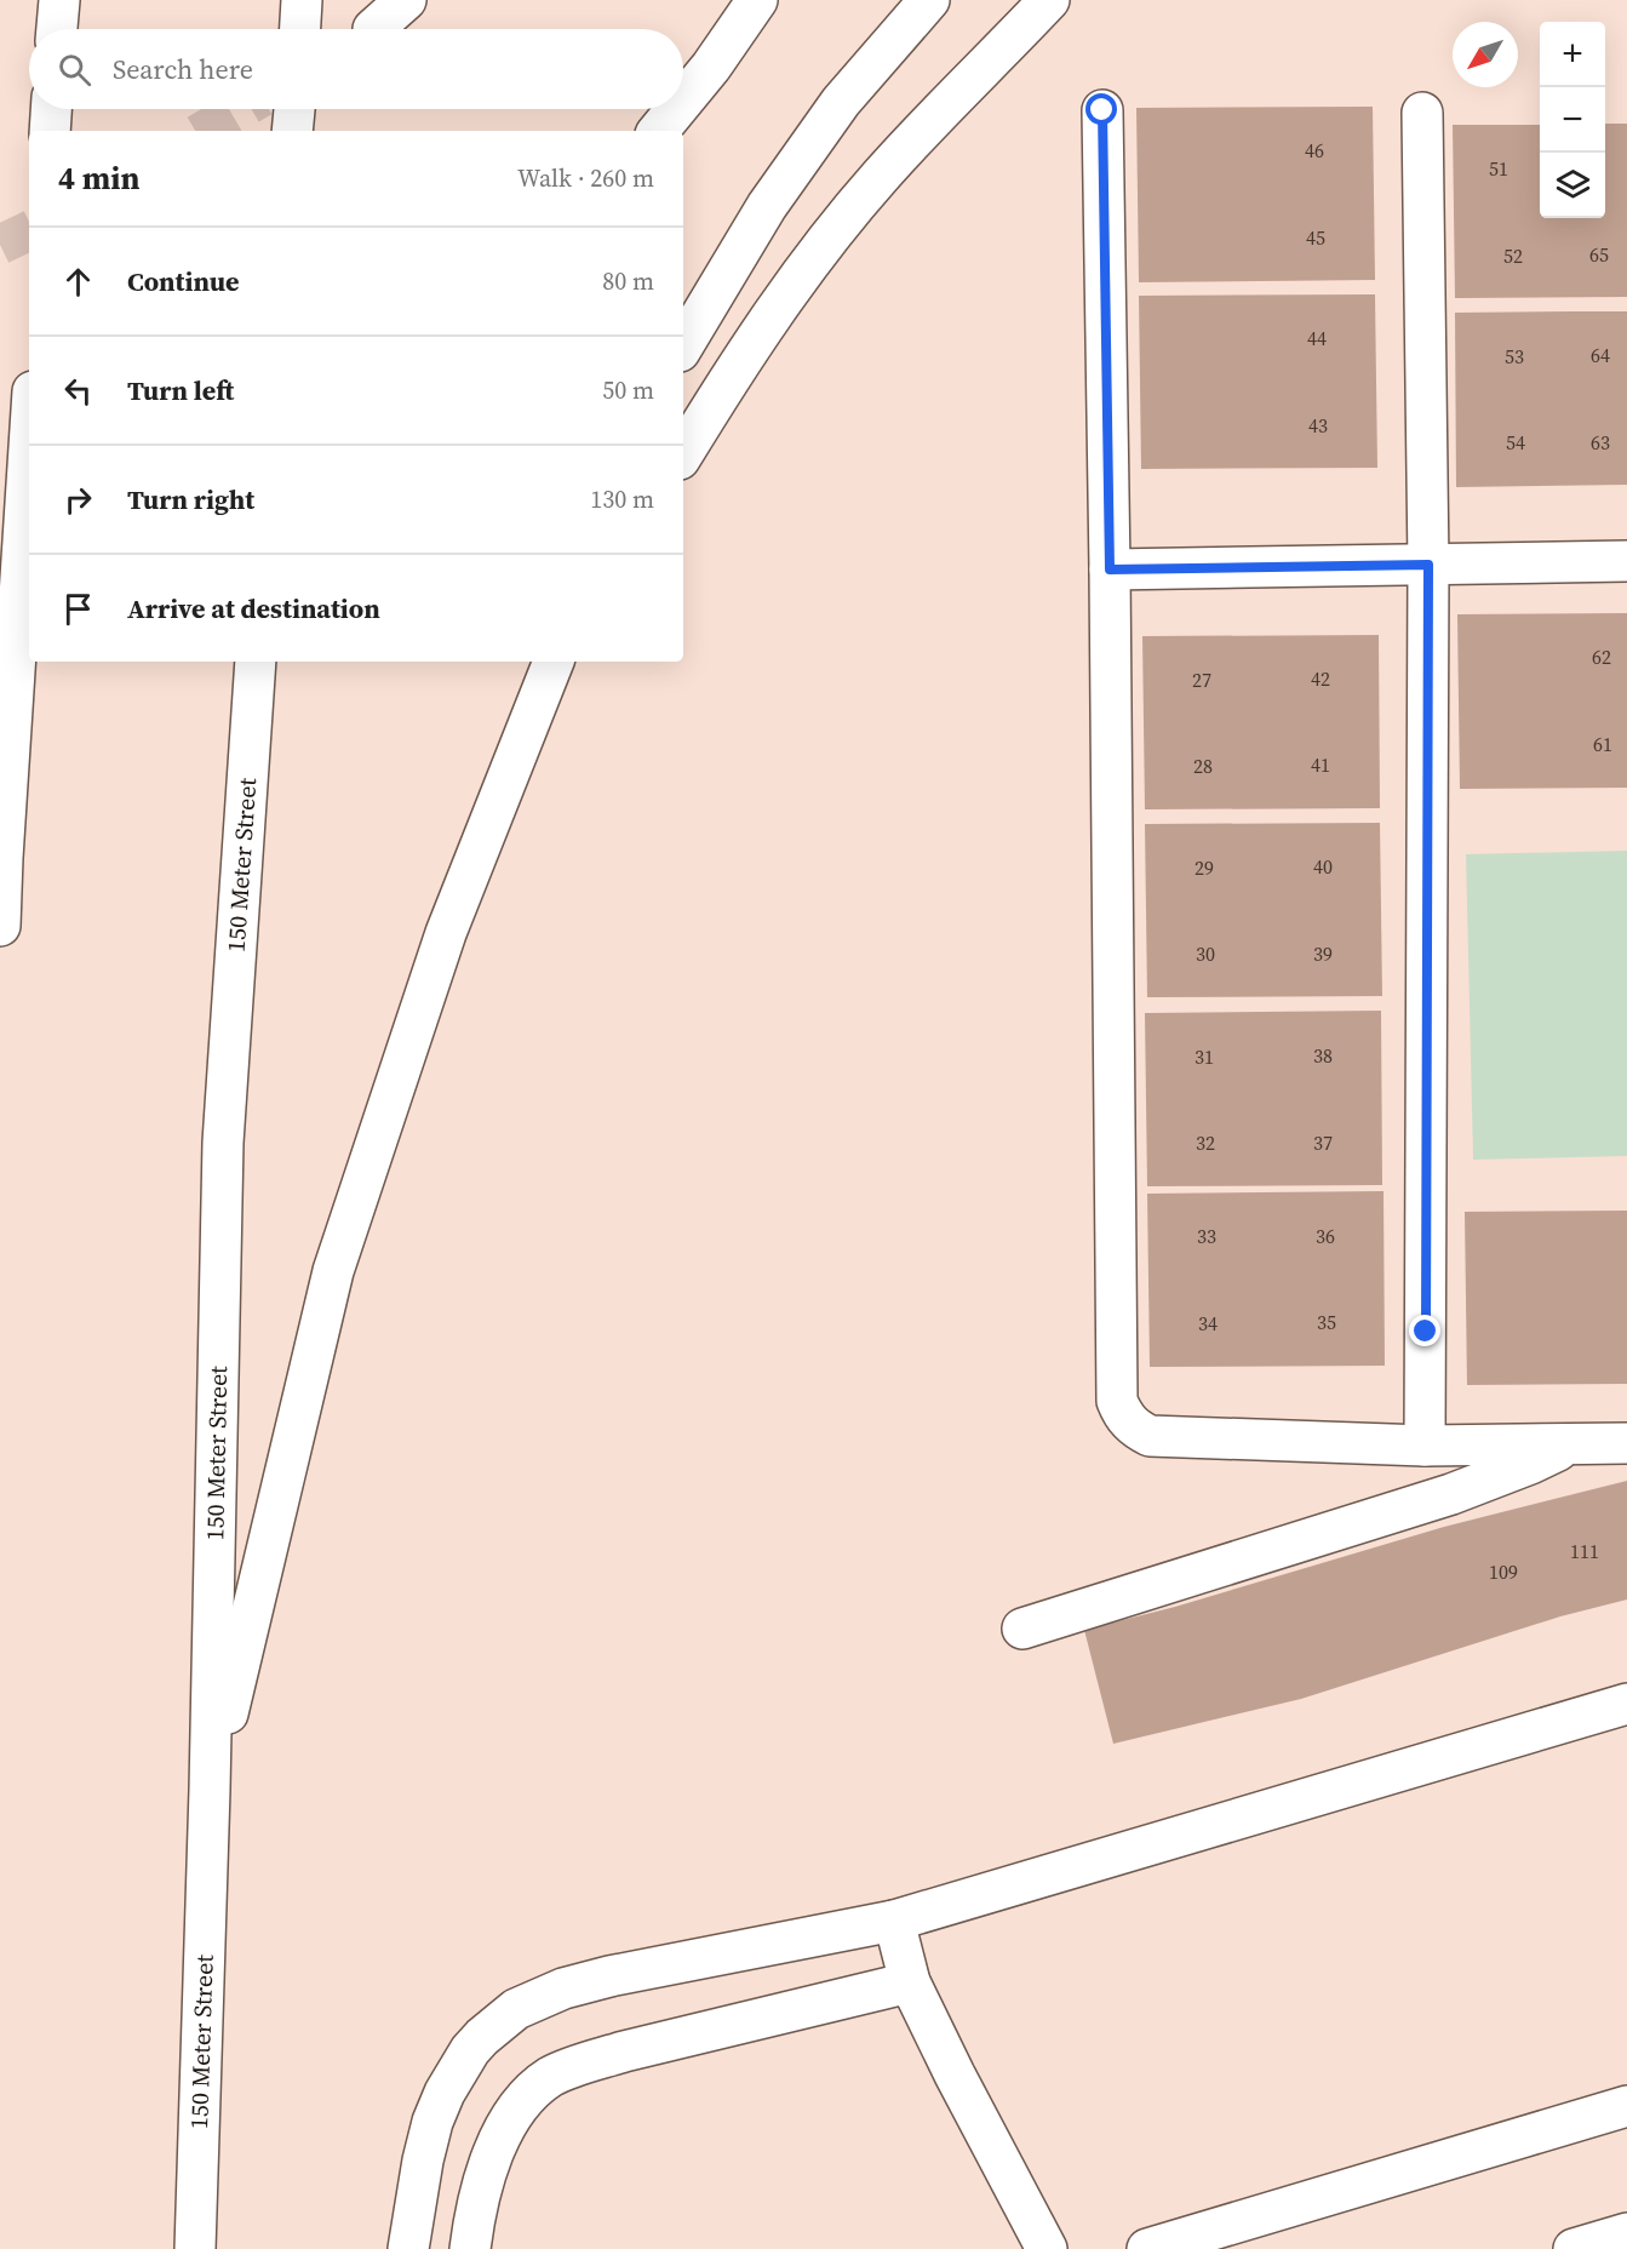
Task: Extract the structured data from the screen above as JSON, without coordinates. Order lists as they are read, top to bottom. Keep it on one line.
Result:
{"streets":{"main road":["150 Meter Street"]},"house_numbers":["46","51","45","65","52","44","64","53","43","54","63","62","42","27","61","41","28","40","29","30","39","38","31","32","37","33","36","35","34","111","109"],"north":"bottom left","page":{"map_buttons":["+","−"],"search":"Search here","heading":["4 min","Walk · 260 m"],"list":[["Continue","80 m"],["Turn left","50 m"],["Turn right","130 m"],"Arrive at destination"]}}
